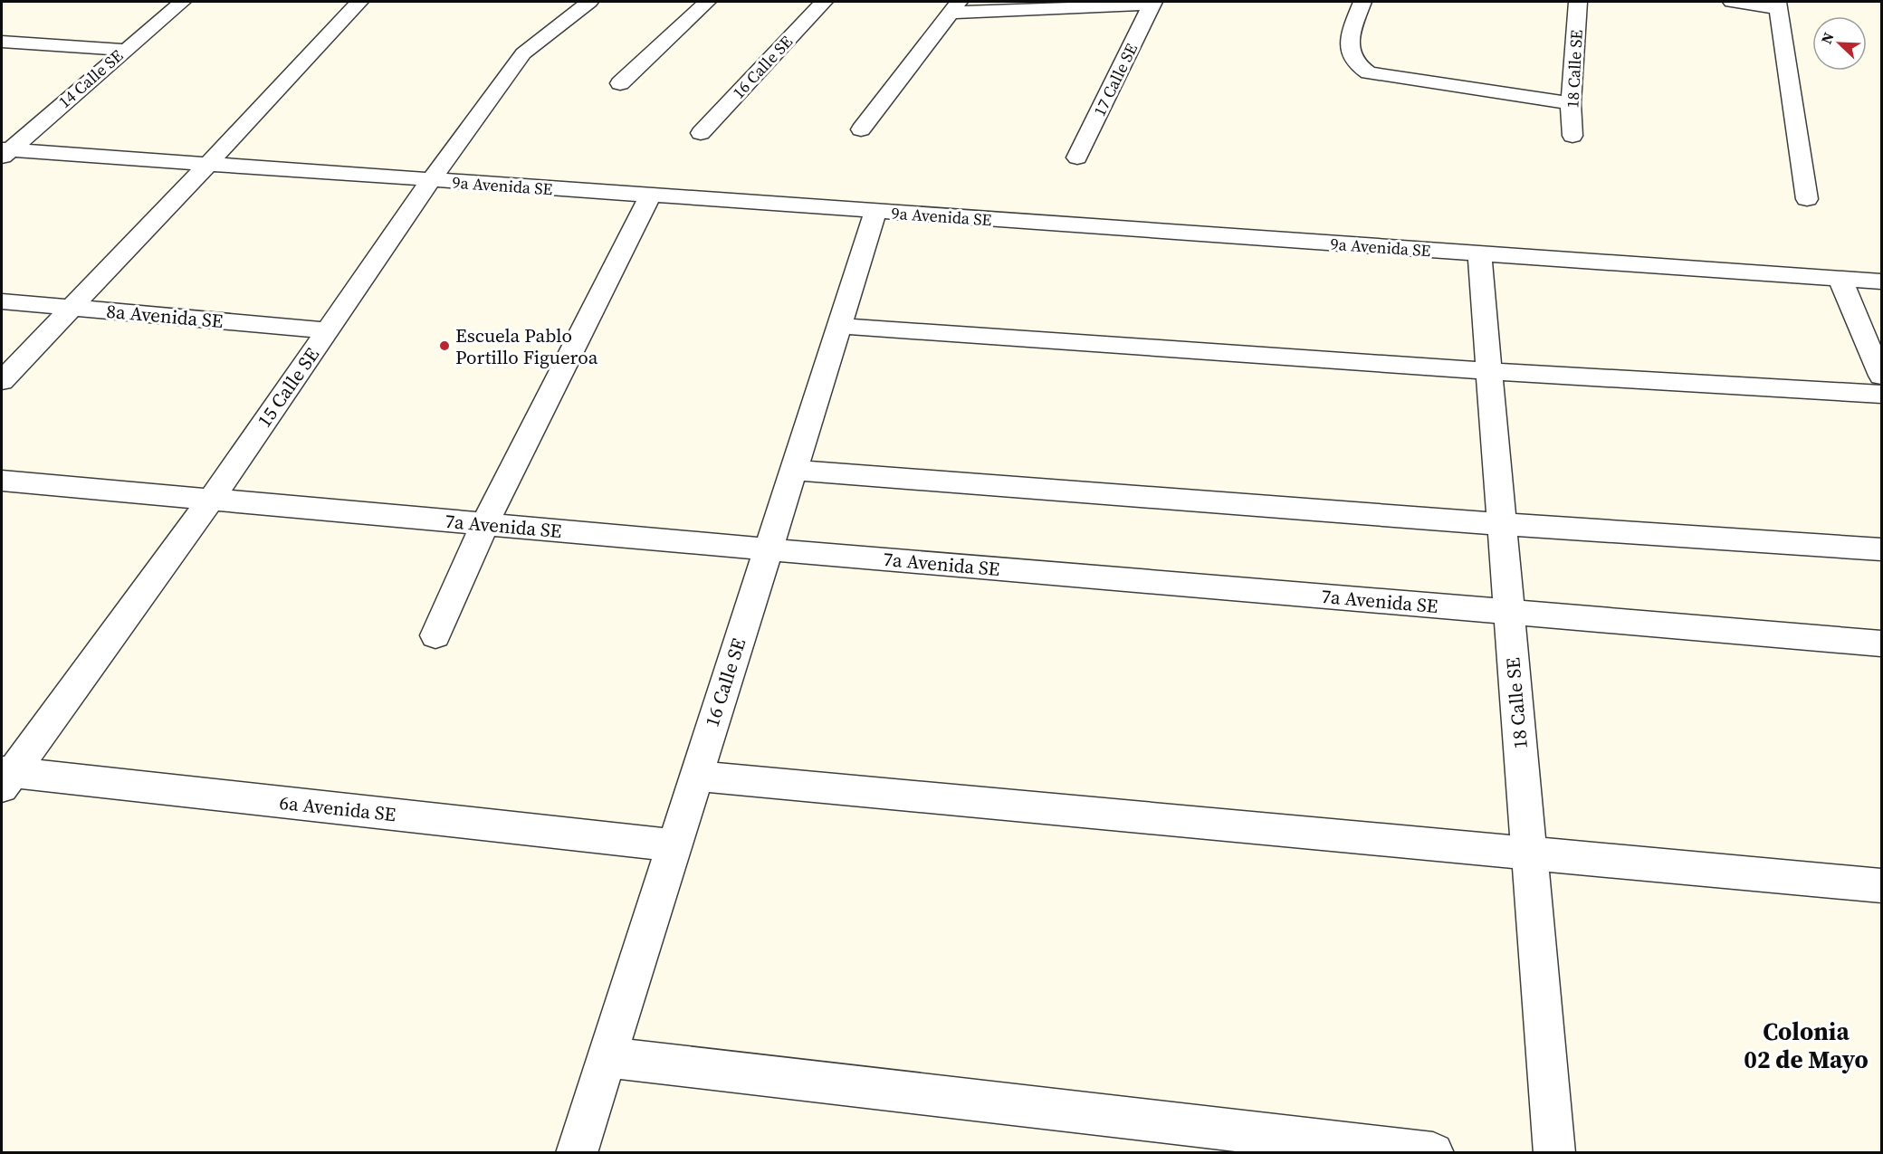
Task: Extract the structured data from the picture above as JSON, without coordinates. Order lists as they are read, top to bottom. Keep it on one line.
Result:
{"streets":{"street":["16 Calle SE","18 Calle SE","14 Calle SE","17 Calle SE","9a Avenida SE","8a Avenida SE","15 Calle SE","7a Avenida SE","6a Avenida SE"]},"crossings":[["16 Calle SE","9a Avenida SE"],["16 Calle SE","7a Avenida SE"],["16 Calle SE","6a Avenida SE"],["18 Calle SE","9a Avenida SE"],["18 Calle SE","7a Avenida SE"],["14 Calle SE","9a Avenida SE"],["9a Avenida SE","15 Calle SE"],["8a Avenida SE","15 Calle SE"],["15 Calle SE","7a Avenida SE"],["15 Calle SE","6a Avenida SE"]],"districts":["Colonia 02 de Mayo"],"places":["Escuela Pablo Portillo Figueroa"],"north":"top left"}
